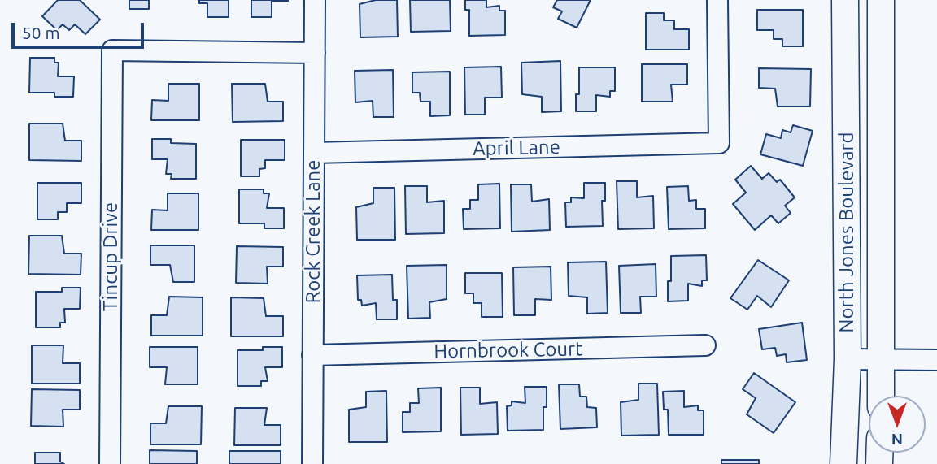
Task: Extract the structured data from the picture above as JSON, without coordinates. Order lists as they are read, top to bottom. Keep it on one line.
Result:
{"streets":{"main road":["North Jones Boulevard"],"street":["April Lane","Rock Creek Lane","Tincup Drive","Hornbrook Court"]},"crossings":[["April Lane","Rock Creek Lane"],["Rock Creek Lane","Tincup Drive"],["Rock Creek Lane","Hornbrook Court"]],"scale_bar":"50 m","north":"bottom"}
